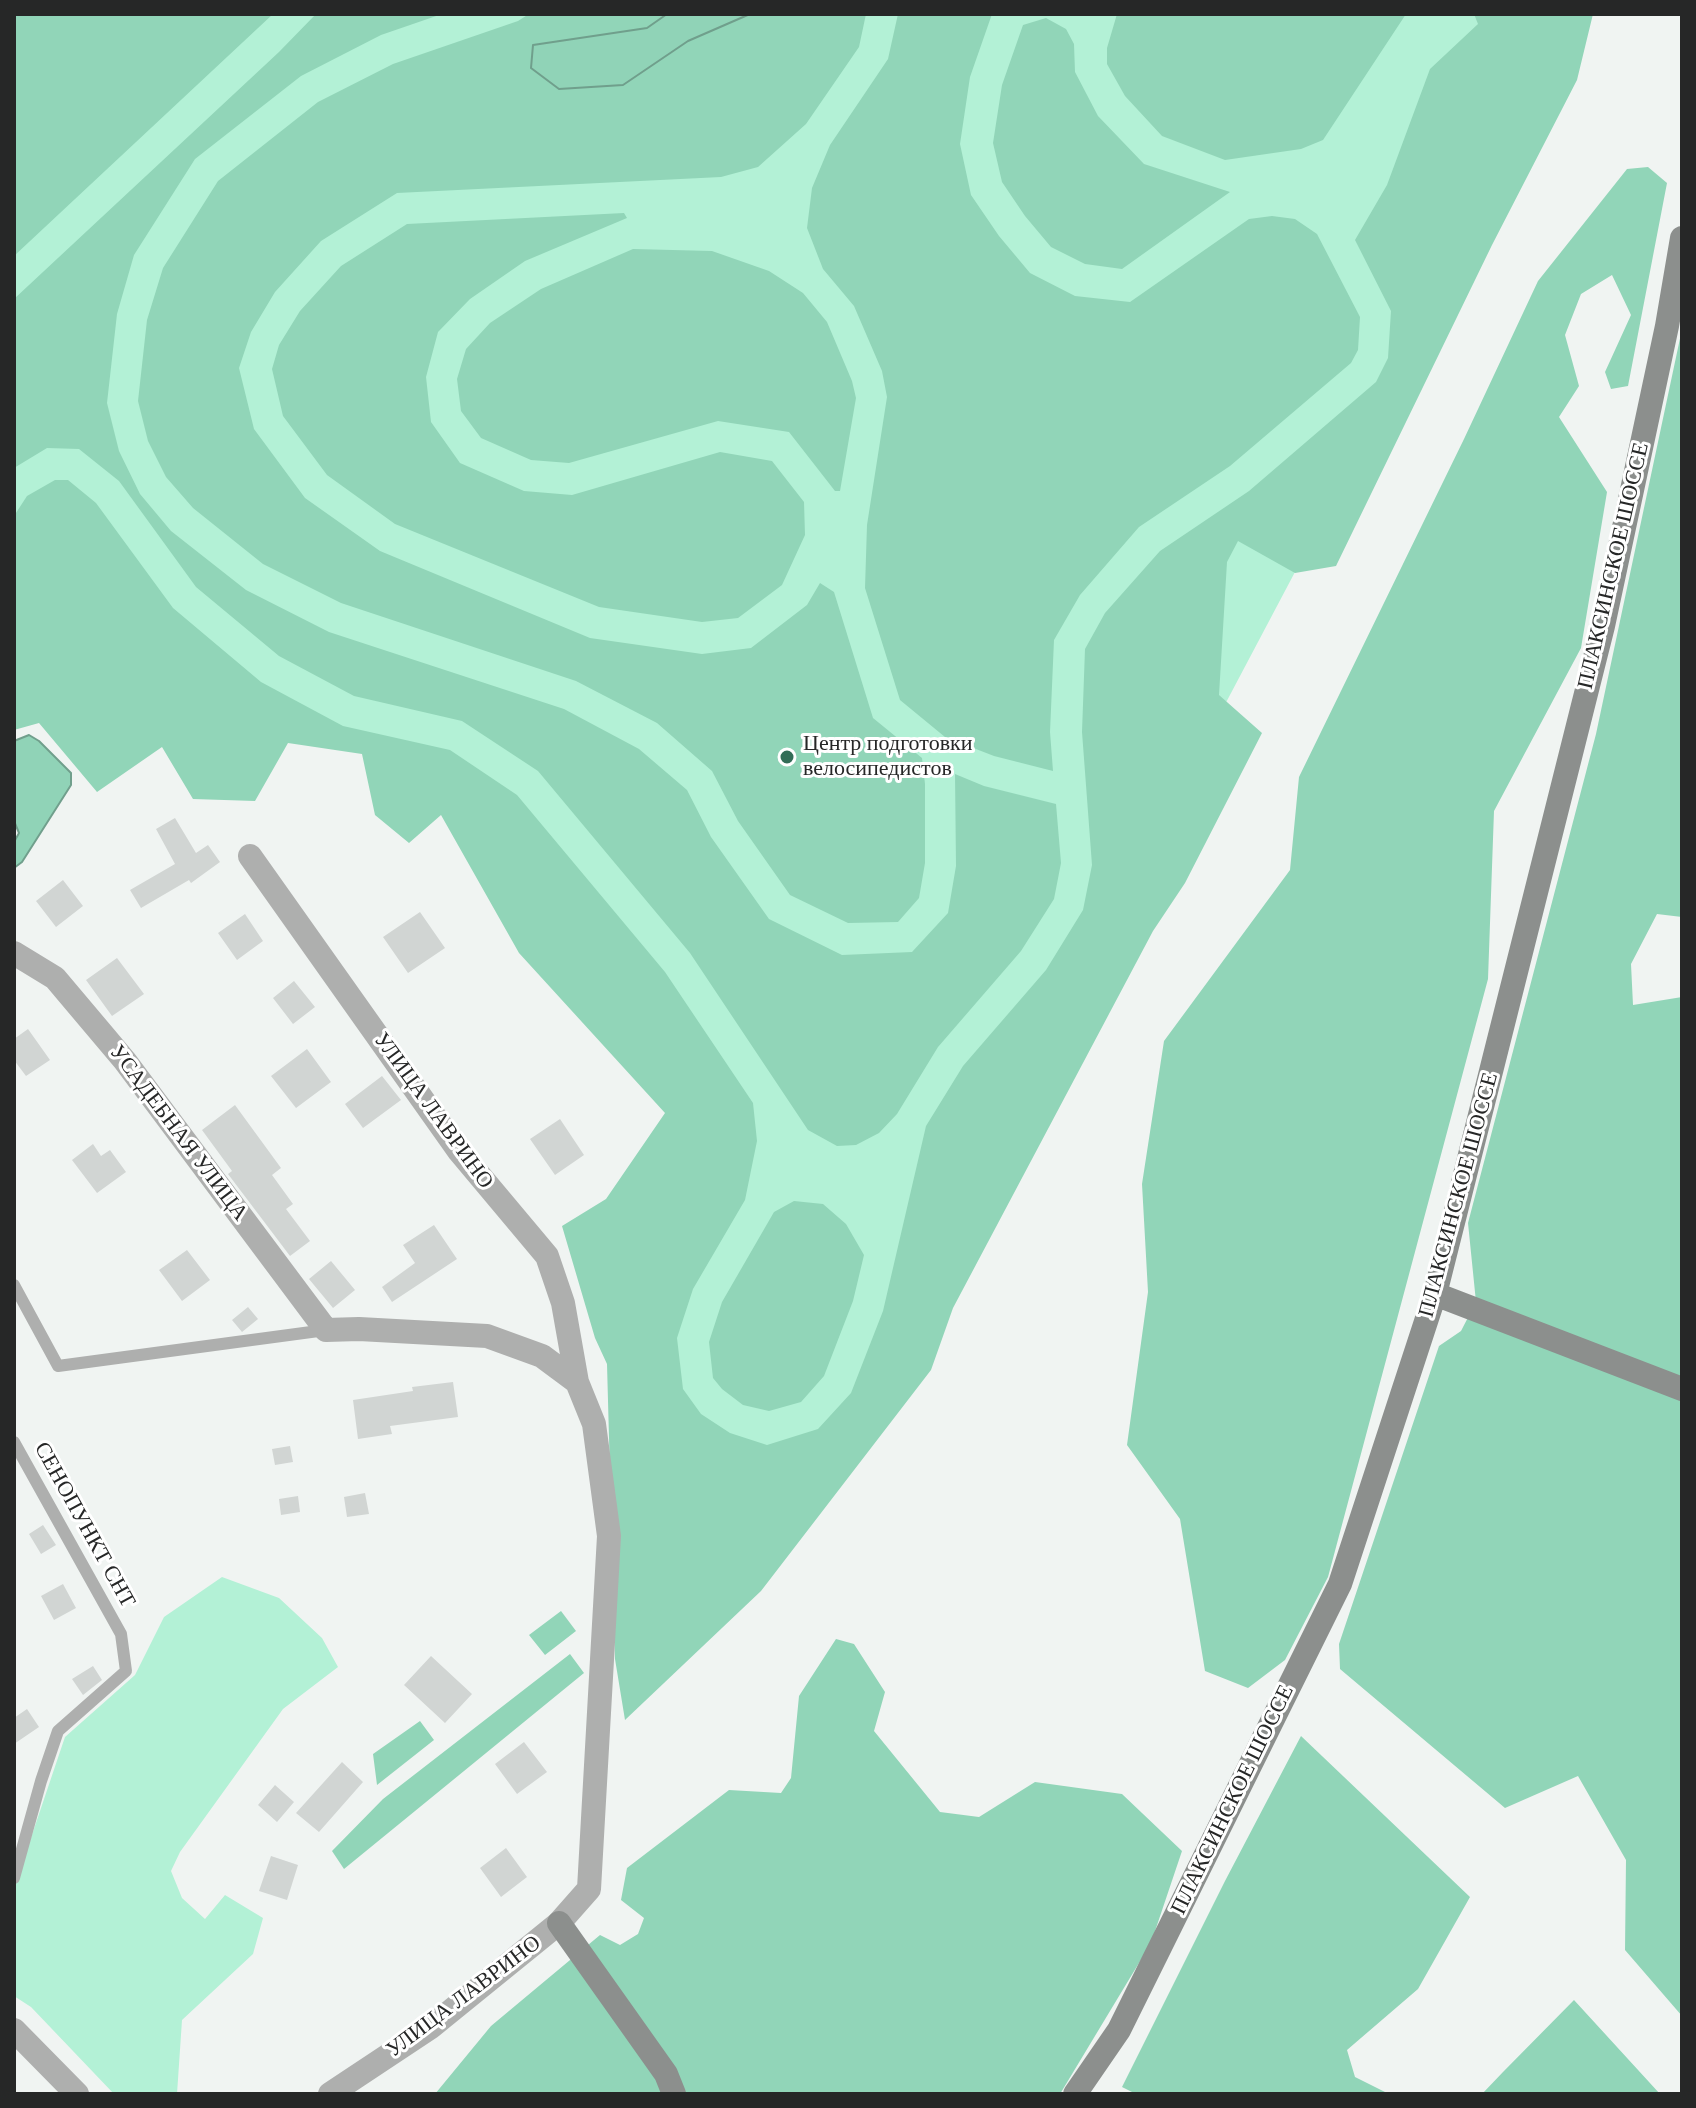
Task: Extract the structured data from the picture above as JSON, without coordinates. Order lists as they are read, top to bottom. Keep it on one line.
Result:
{"streets":{"main road":["ПЛАКСИНСКОЕ ШОССЕ"],"street":["УЛИЦА ЛАВРИНО","УСАДЕБНАЯ УЛИЦА"],"lane":["СЕНОПУНКТ СНТ"]},"places":["Центр подготовки велосипедистов"]}
